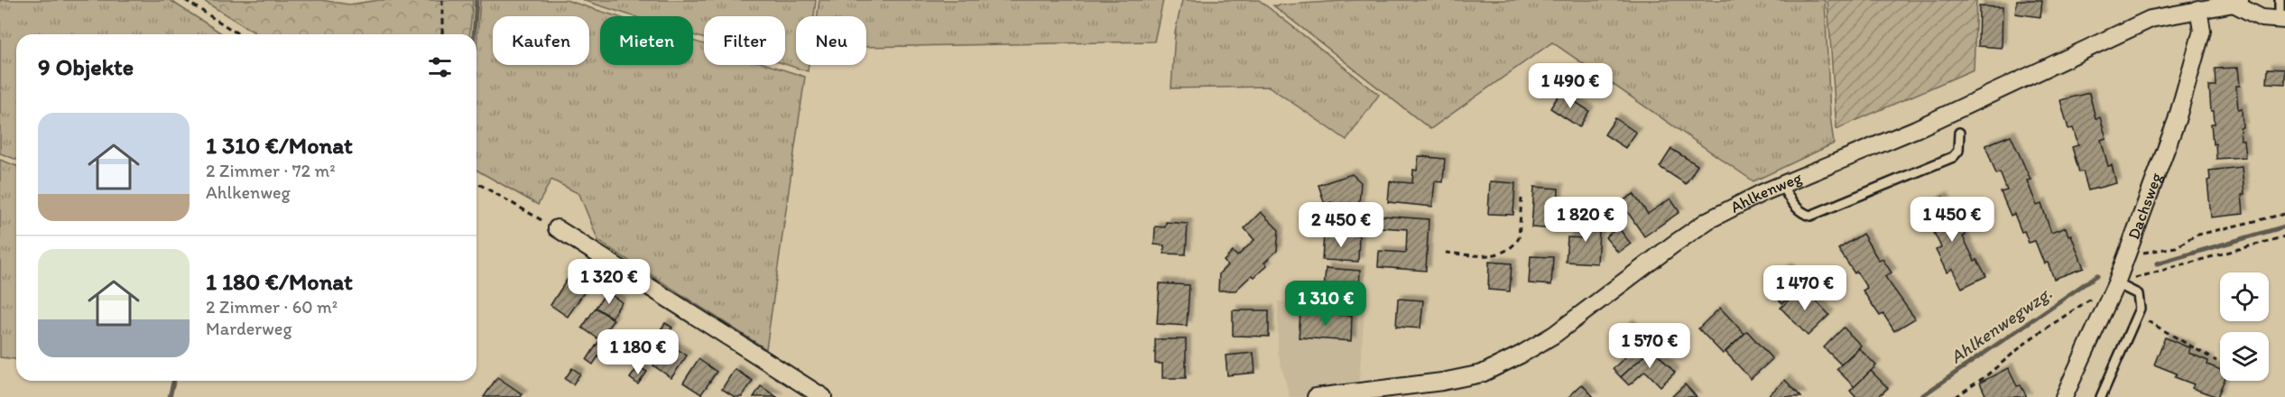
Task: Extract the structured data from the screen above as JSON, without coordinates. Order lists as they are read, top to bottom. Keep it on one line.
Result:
{"streets":{"street":["Ahlkenweg","Dachsweg"]},"crossings":[["Ahlkenweg","Dachsweg"]],"water":["Ahlkenwegwzg."],"page":{"chip":["Kaufen","Mieten","Filter","Neu"],"heading":"9 Objekte","price":["1 490 €","1 820 €","1 450 €","2 450 €","1 320 €","1 470 €","1 310 €","1 570 €","1 180 €"],"list":[{"name":"1 310 €/Monat","note":"2 Zimmer · 72 m² · Ahlkenweg"},{"name":"1 180 €/Monat","note":"2 Zimmer · 60 m² · Marderweg"}]}}
